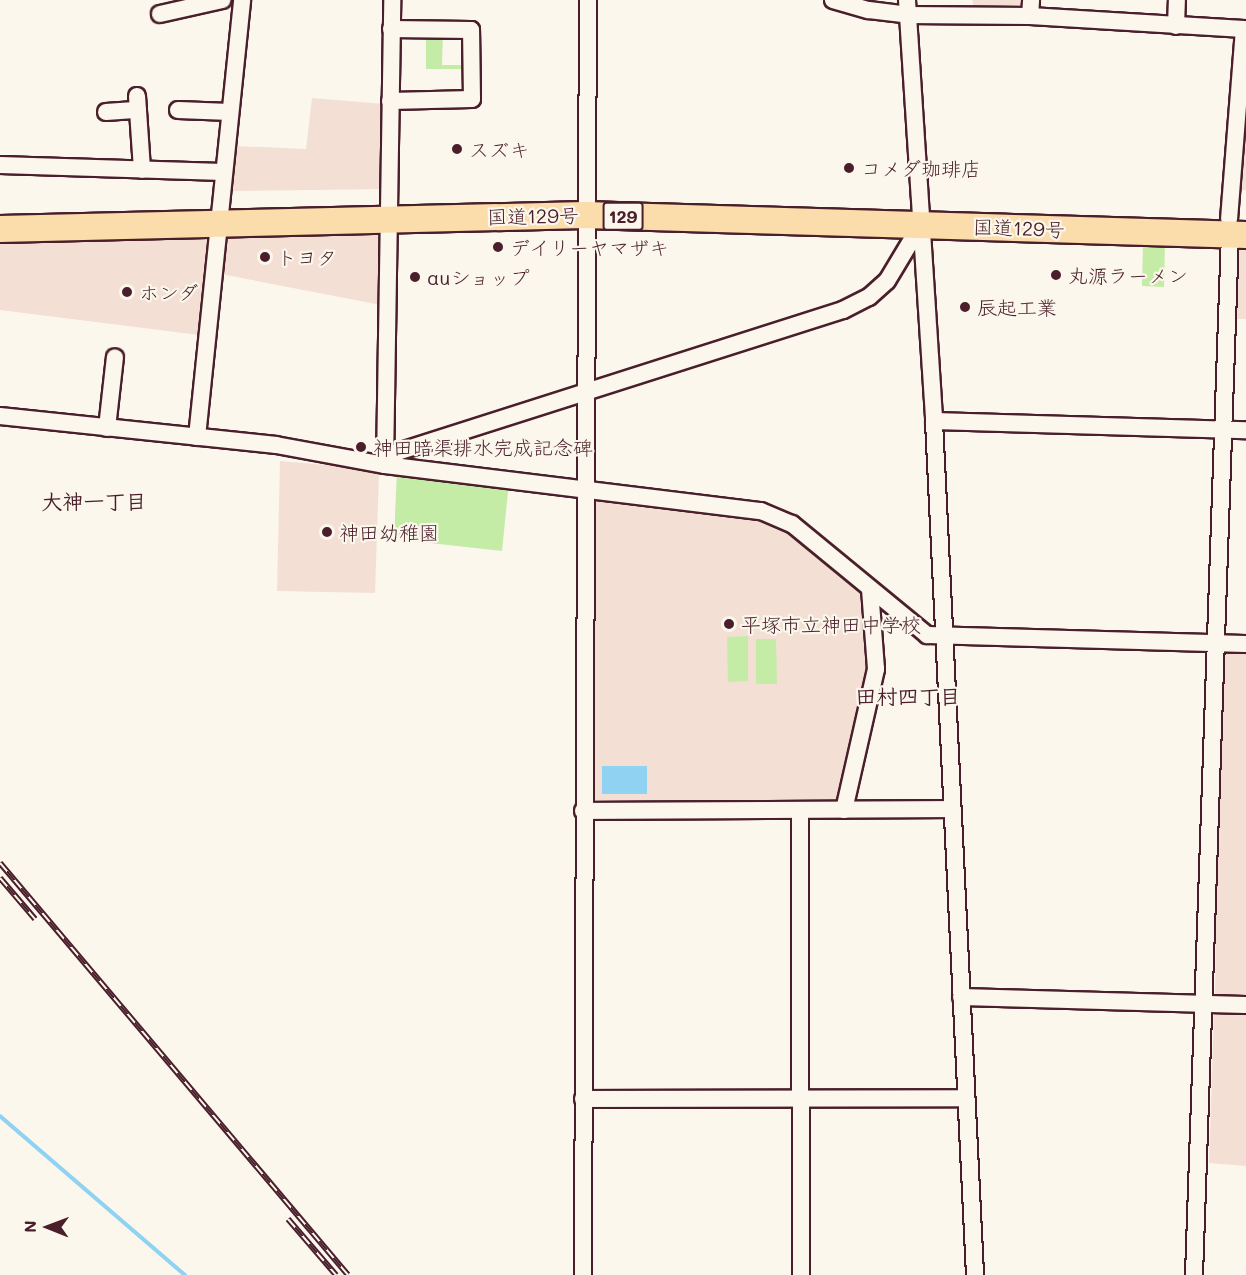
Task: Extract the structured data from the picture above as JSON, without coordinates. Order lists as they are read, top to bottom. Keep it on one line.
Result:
{"streets":{"highway":["国道129号","129"]},"districts":["大神一丁目","田村四丁目"],"places":["スズキ","コメダ珈琲店","デイリーヤマザキ","トヨタ","丸源ラーメン","auショップ","ホンダ","辰起工業","神田暗渠排水完成記念碑","神田幼稚園","平塚市立神田中学校"],"north":"left"}
